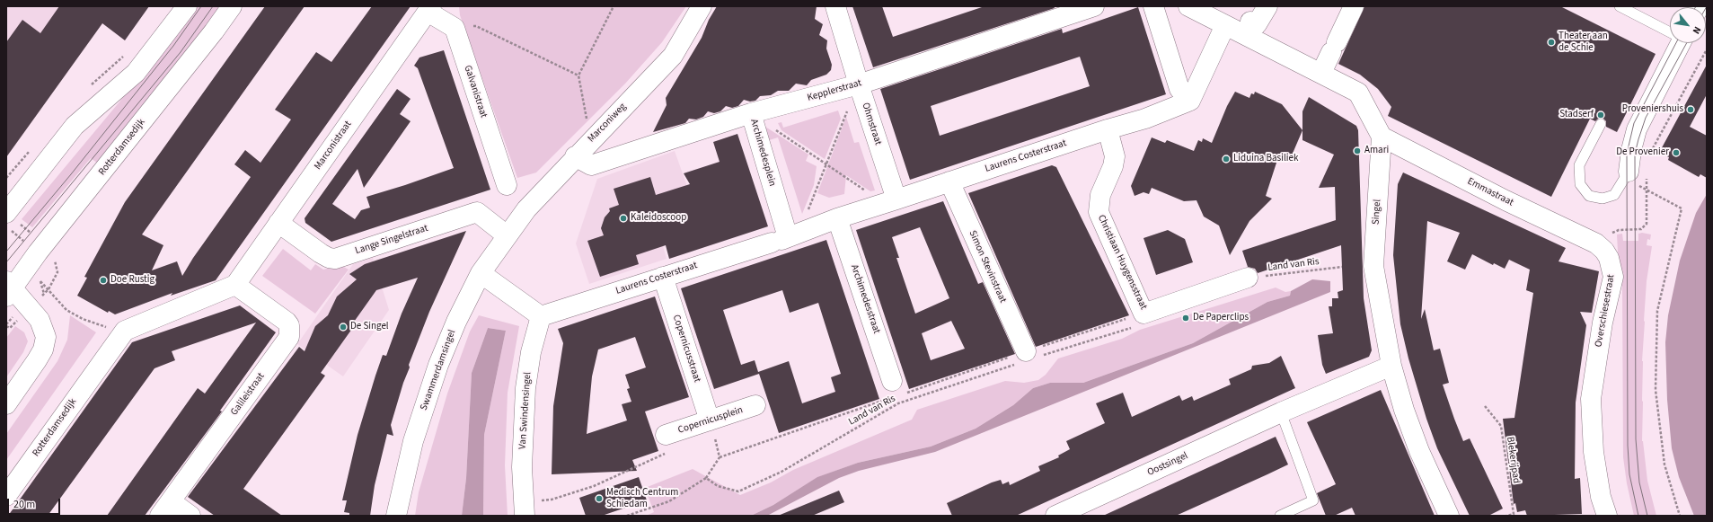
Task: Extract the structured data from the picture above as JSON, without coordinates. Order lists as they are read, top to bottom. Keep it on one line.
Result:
{"streets":{"street":["Kepplerstraat","Galvanistraat","Marconiweg","Ohmstraat","Marconistraat","Rotterdamsedijk","Archimedesplein","Laurens Costerstraat","Emmastraat","Singel","Lange Singelstraat","Christiaan Huygensstraat","Simon Stevinstraat","Archimedesstraat","Overschiesestraat","Copernicusstraat","Swammerdamsingel","Galileistraat","Van Swindensingel","Copernicusplein","Oostsingel"],"path":["Land van Ris","Blekerijpad"]},"crossings":[["Kepplerstraat","Marconiweg"],["Kepplerstraat","Ohmstraat"],["Kepplerstraat","Archimedesplein"],["Marconiweg","Lange Singelstraat"],["Marconiweg","Swammerdamsingel"],["Ohmstraat","Archimedesplein"],["Ohmstraat","Laurens Costerstraat"],["Marconistraat","Lange Singelstraat"],["Marconistraat","Galileistraat"],["Archimedesplein","Laurens Costerstraat"],["Laurens Costerstraat","Christiaan Huygensstraat"],["Laurens Costerstraat","Simon Stevinstraat"],["Laurens Costerstraat","Archimedesstraat"],["Laurens Costerstraat","Copernicusstraat"],["Laurens Costerstraat","Van Swindensingel"],["Emmastraat","Singel"],["Emmastraat","Overschiesestraat"],["Singel","Oostsingel"],["Lange Singelstraat","Swammerdamsingel"],["Christiaan Huygensstraat","Land van Ris"],["Land van Ris","Simon Stevinstraat"],["Copernicusstraat","Copernicusplein"]],"places":["Theater aan de Schie","Proveniershuis","Stadserf","Amari","De Provenier","Liduina Basiliek","Kaleidoscoop","Doe Rustig","De Paperclips","De Singel","Medisch Centrum Schiedam"],"scale_bar":"20 m","north":"bottom right"}
